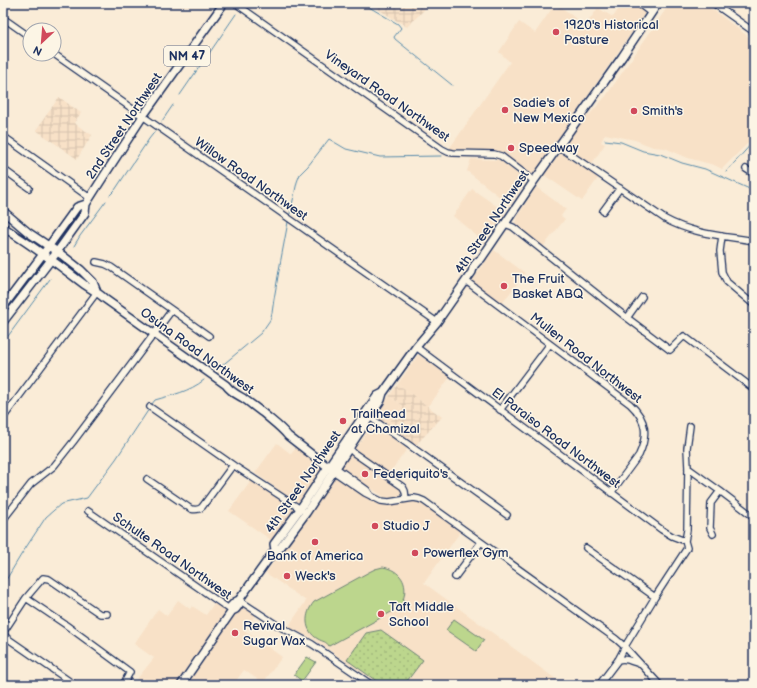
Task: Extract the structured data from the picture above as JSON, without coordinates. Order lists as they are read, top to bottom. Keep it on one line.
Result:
{"streets":{"main road":["NM 47","2nd Street Northwest","4th Street Northwest","Osuna Road Northwest"],"street":["Vineyard Road Northwest","Willow Road Northwest","Mullen Road Northwest","El Paraiso Road Northwest","Schulte Road Northwest"]},"crossings":[["Vineyard Road Northwest","4th Street Northwest"],["2nd Street Northwest","Willow Road Northwest"],["2nd Street Northwest","Osuna Road Northwest"],["Willow Road Northwest","4th Street Northwest"],["4th Street Northwest","Osuna Road Northwest"],["4th Street Northwest","Mullen Road Northwest"],["4th Street Northwest","El Paraiso Road Northwest"],["4th Street Northwest","Schulte Road Northwest"],["Mullen Road Northwest","El Paraiso Road Northwest"]],"places":["1920's Historical Pasture","Sadie's of New Mexico","Smith's","Speedway","The Fruit Basket ABQ","Trailhead at Chamizal","Federiquito's","Studio J","Bank of America","Powerflex Gym","Weck's","Taft Middle School","Revival Sugar Wax"],"north":"bottom left"}
